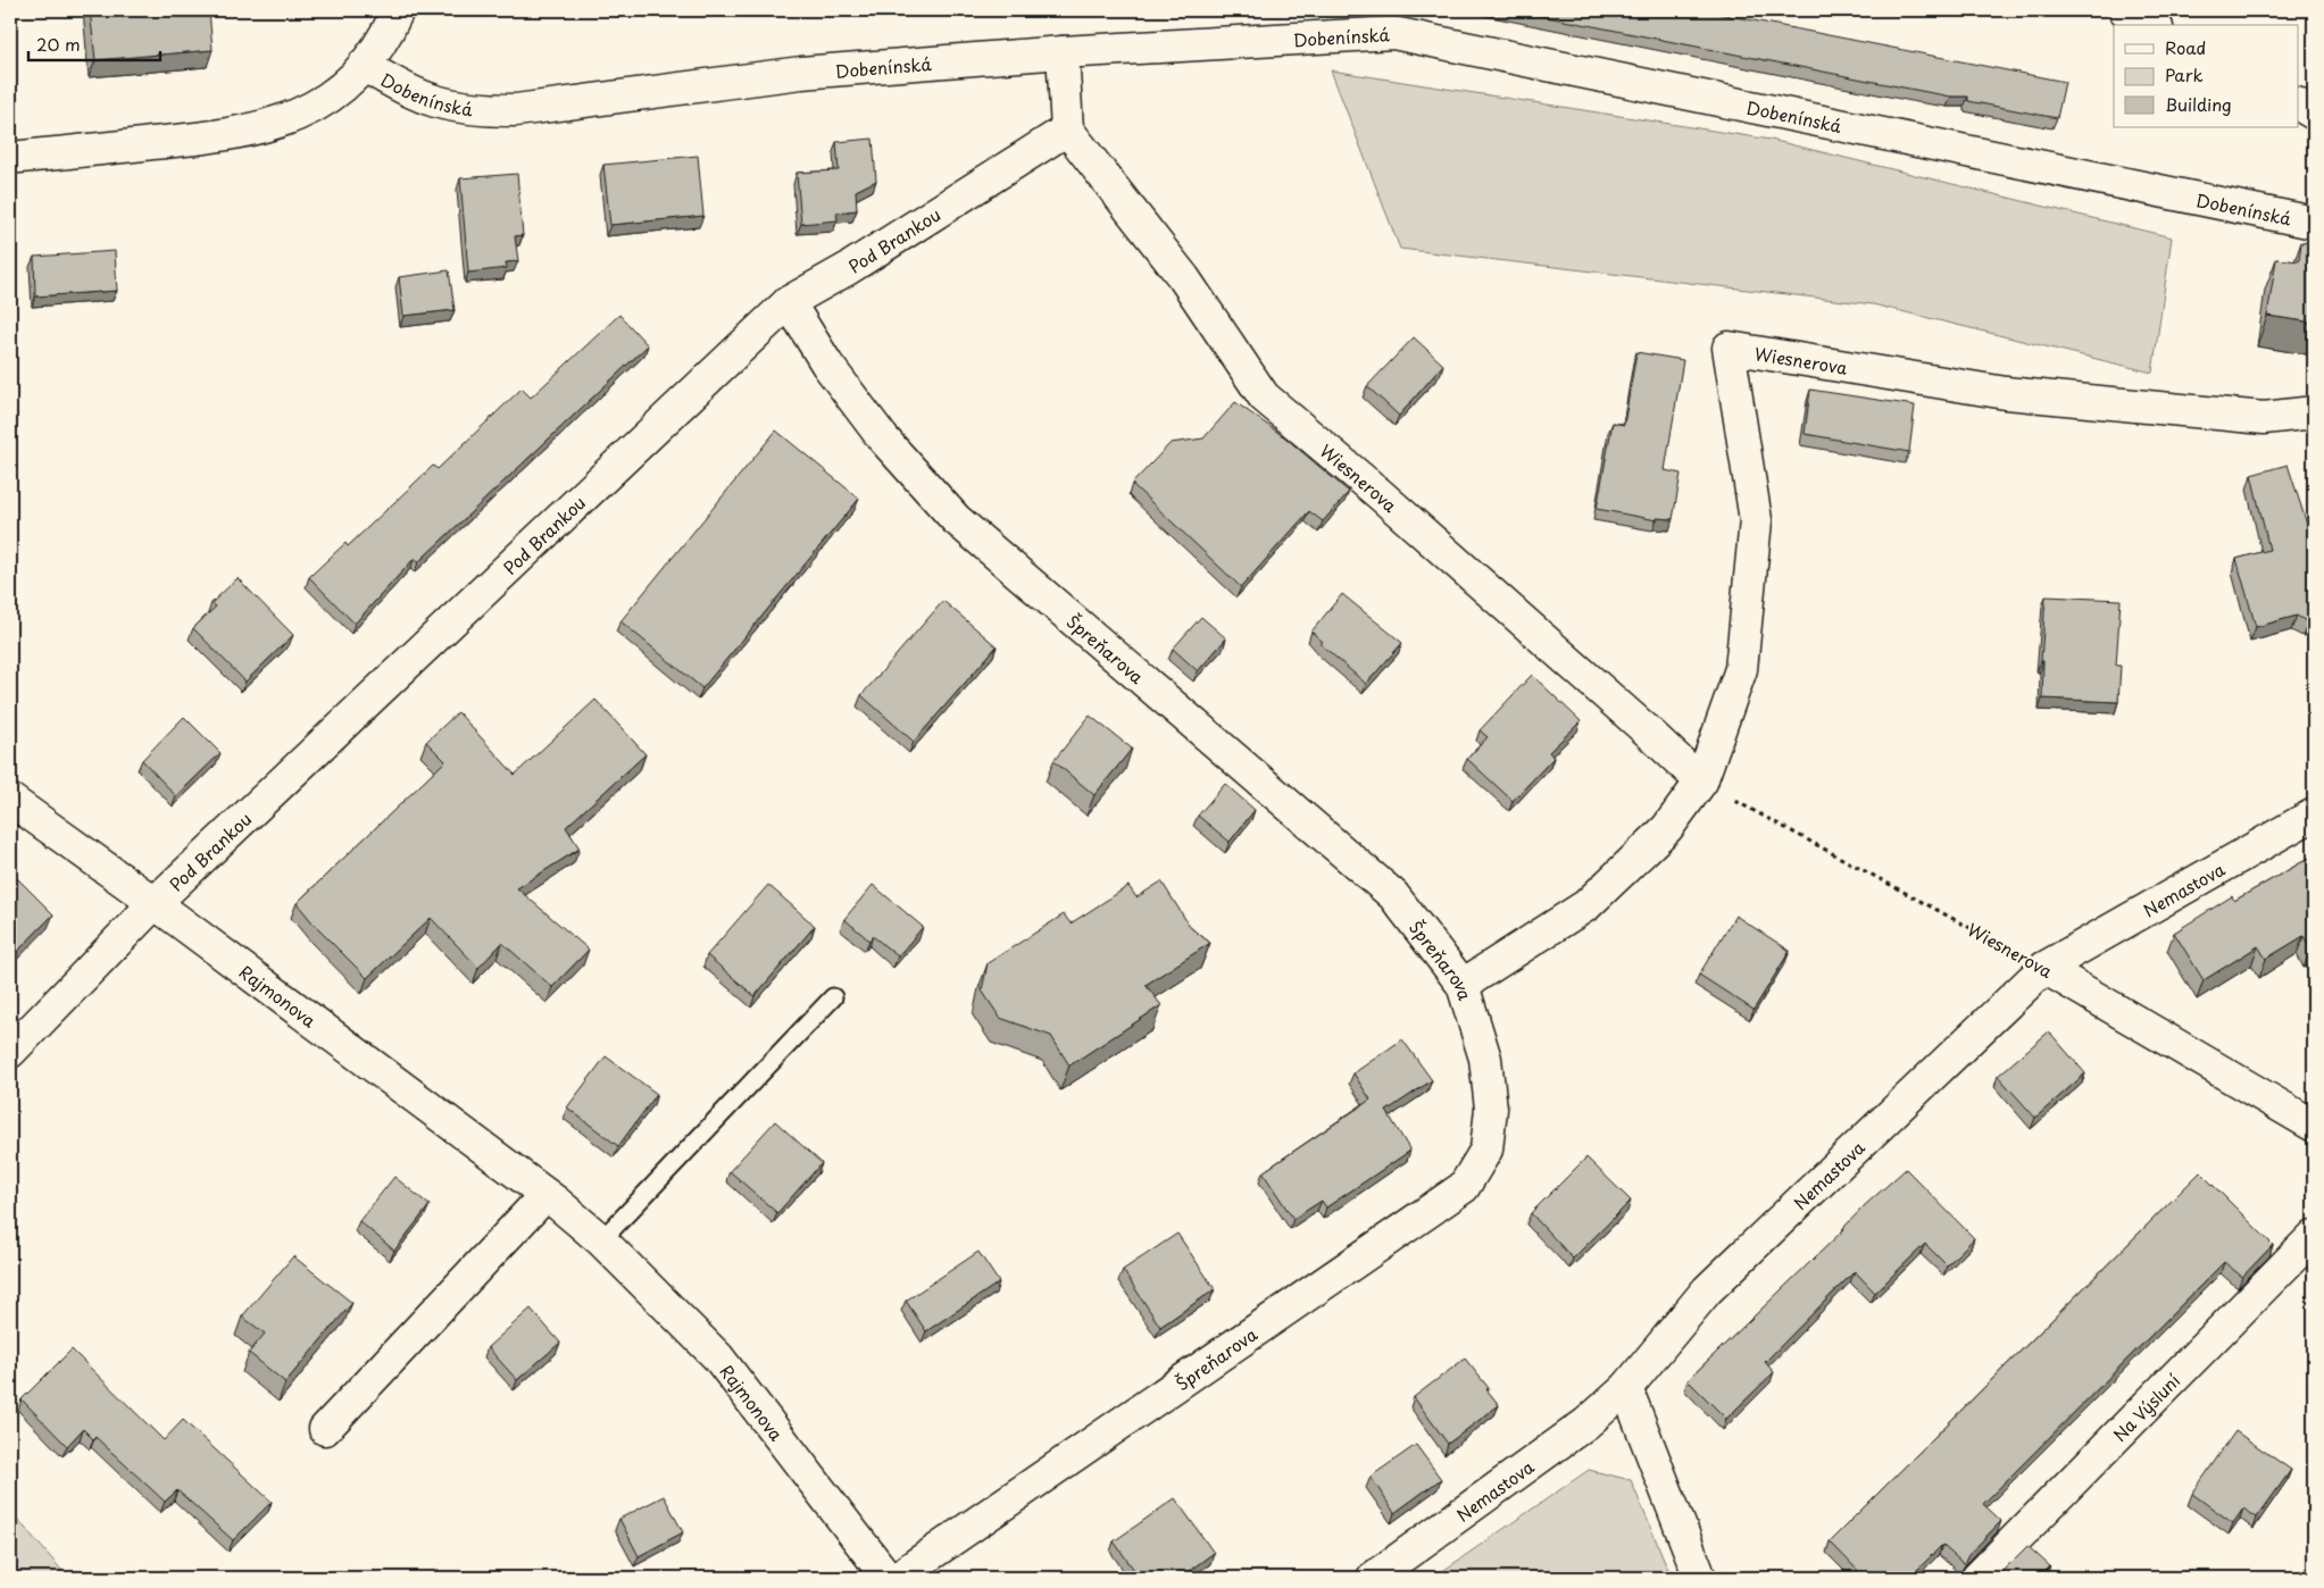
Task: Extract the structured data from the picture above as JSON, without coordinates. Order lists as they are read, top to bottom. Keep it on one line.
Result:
{"streets":{"street":["Dobenínská","Pod Brankou","Wiesnerova","Špreňarova","Nemastova","Rajmonova","Na Výsluní"]},"crossings":[["Pod Brankou","Wiesnerova"],["Pod Brankou","Špreňarova"],["Pod Brankou","Rajmonova"],["Wiesnerova","Nemastova"]],"legend":["Road","Park","Building"],"scale_bar":"20 m"}
